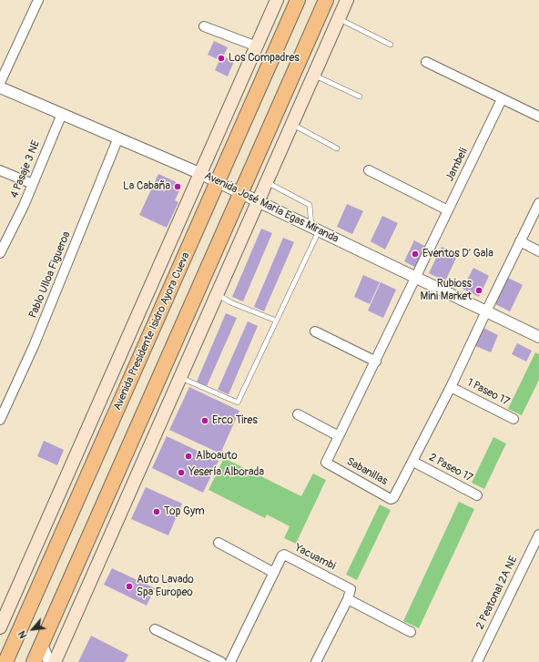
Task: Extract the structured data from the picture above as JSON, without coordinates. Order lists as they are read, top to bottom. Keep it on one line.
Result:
{"streets":{"main road":["Avenida Presidente Isidro Ayora Cueva"],"street":["Jambeli","4 Pasaje 3 NE","Avenida José María Egas Miranda","Pablo Ulloa Figueroa","1 Paseo 17","2 Paseo 17","Sabanillas","Yacuambi","2 Peatonal 2A NE"]},"crossings":[["Jambeli","Avenida José María Egas Miranda"],["Jambeli","Sabanillas"],["4 Pasaje 3 NE","Avenida José María Egas Miranda"],["Avenida José María Egas Miranda","Pablo Ulloa Figueroa"],["Avenida José María Egas Miranda","Avenida Presidente Isidro Ayora Cueva"],["Avenida José María Egas Miranda","Sabanillas"],["1 Paseo 17","Sabanillas"],["2 Paseo 17","Sabanillas"]],"places":["Los Compadres","La Cabaña","Eventos D' Gala","Rubioss Mini Market","Erco Tires","Alboauto","Yesería Alborada","Top Gym","Auto Lavado Spa Europeo"],"north":"bottom left"}
